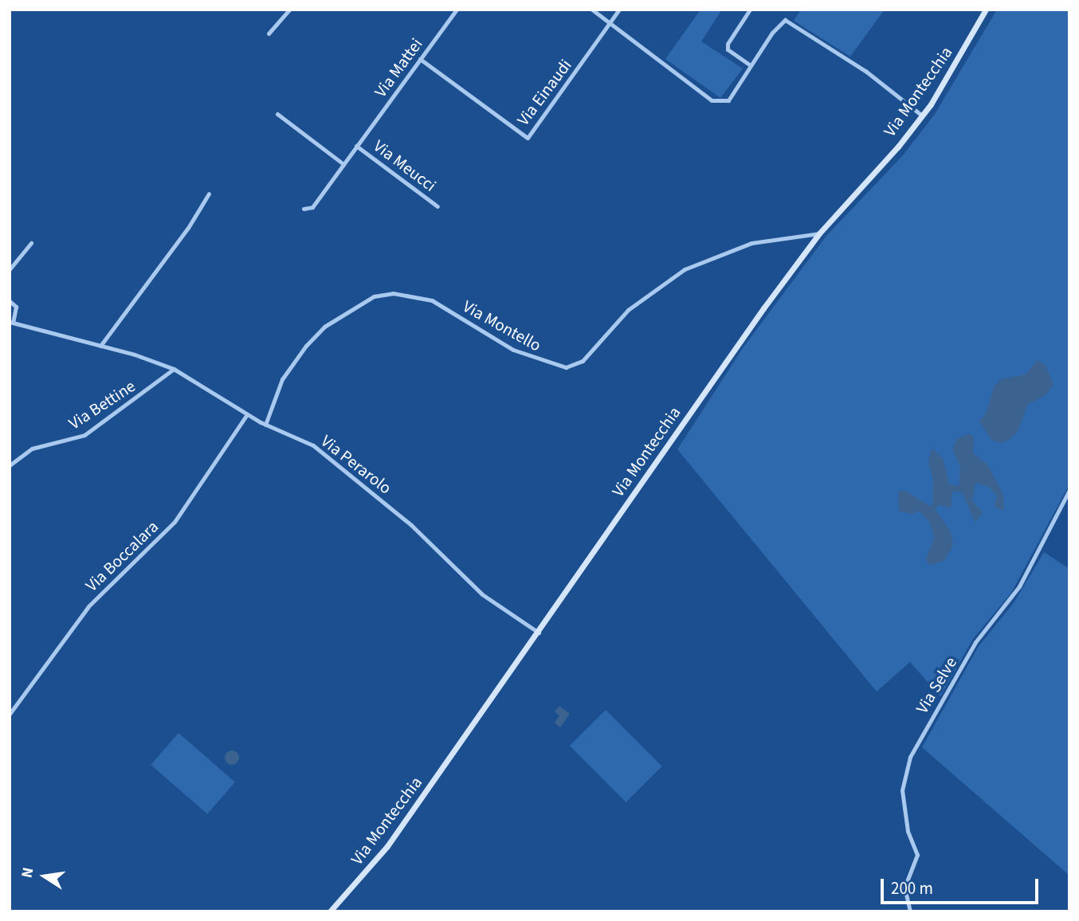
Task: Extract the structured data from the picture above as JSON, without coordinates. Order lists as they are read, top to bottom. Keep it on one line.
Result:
{"streets":{"street":["Via Mattei","Via Montecchia","Via Einaudi","Via Meucci","Via Montello","Via Bettine","Via Perarolo","Via Boccalara","Via Selve"]},"crossings":[["Via Mattei","Via Einaudi"],["Via Mattei","Via Meucci"],["Via Montecchia","Via Montello"],["Via Montecchia","Via Perarolo"],["Via Montello","Via Perarolo"],["Via Bettine","Via Perarolo"],["Via Perarolo","Via Boccalara"]],"scale_bar":"200 m","north":"left"}
